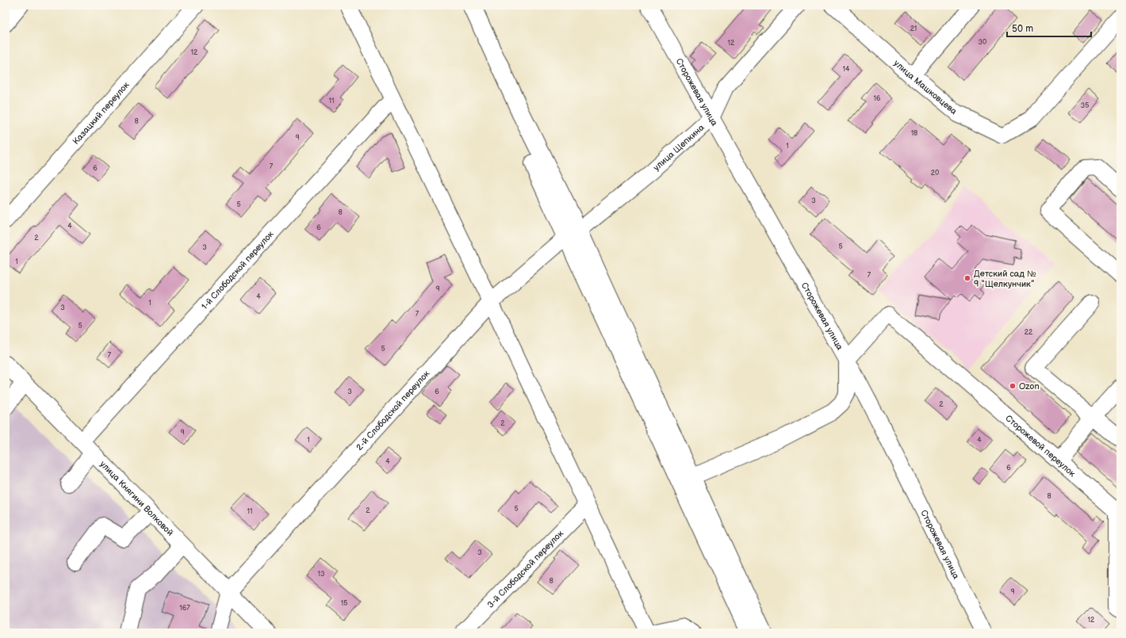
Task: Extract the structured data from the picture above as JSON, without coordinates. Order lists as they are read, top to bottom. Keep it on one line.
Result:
{"streets":{"street":["улица Машковцева","Сторожевая улица","Казацкий переулок","улица Щепкина","1-й Слободской переулок","2-й Слободской переулок","Сторожевой переулок","улица Княгини Волковой","3-й Слободской переулок"]},"crossings":[["Сторожевая улица","улица Щепкина"],["Сторожевая улица","Сторожевой переулок"],["улица Щепкина","2-й Слободской переулок"],["1-й Слободской переулок","улица Княгини Волковой"],["2-й Слободской переулок","улица Княгини Волковой"]],"places":["Детский сад № 9 “Щелкунчик”","Ozon"],"house_numbers":["21","30","12","12","14","16","11","35","8","18","9","1","7","6","20","3","5","8","4","6","2","5","3","1","7","9","4","1","3","7","5","22","5","7","3","6","2","2","9","1","4","4","6","8","5","2","11","3","13","8","9","15","167","12"],"scale_bar":"50 m"}
